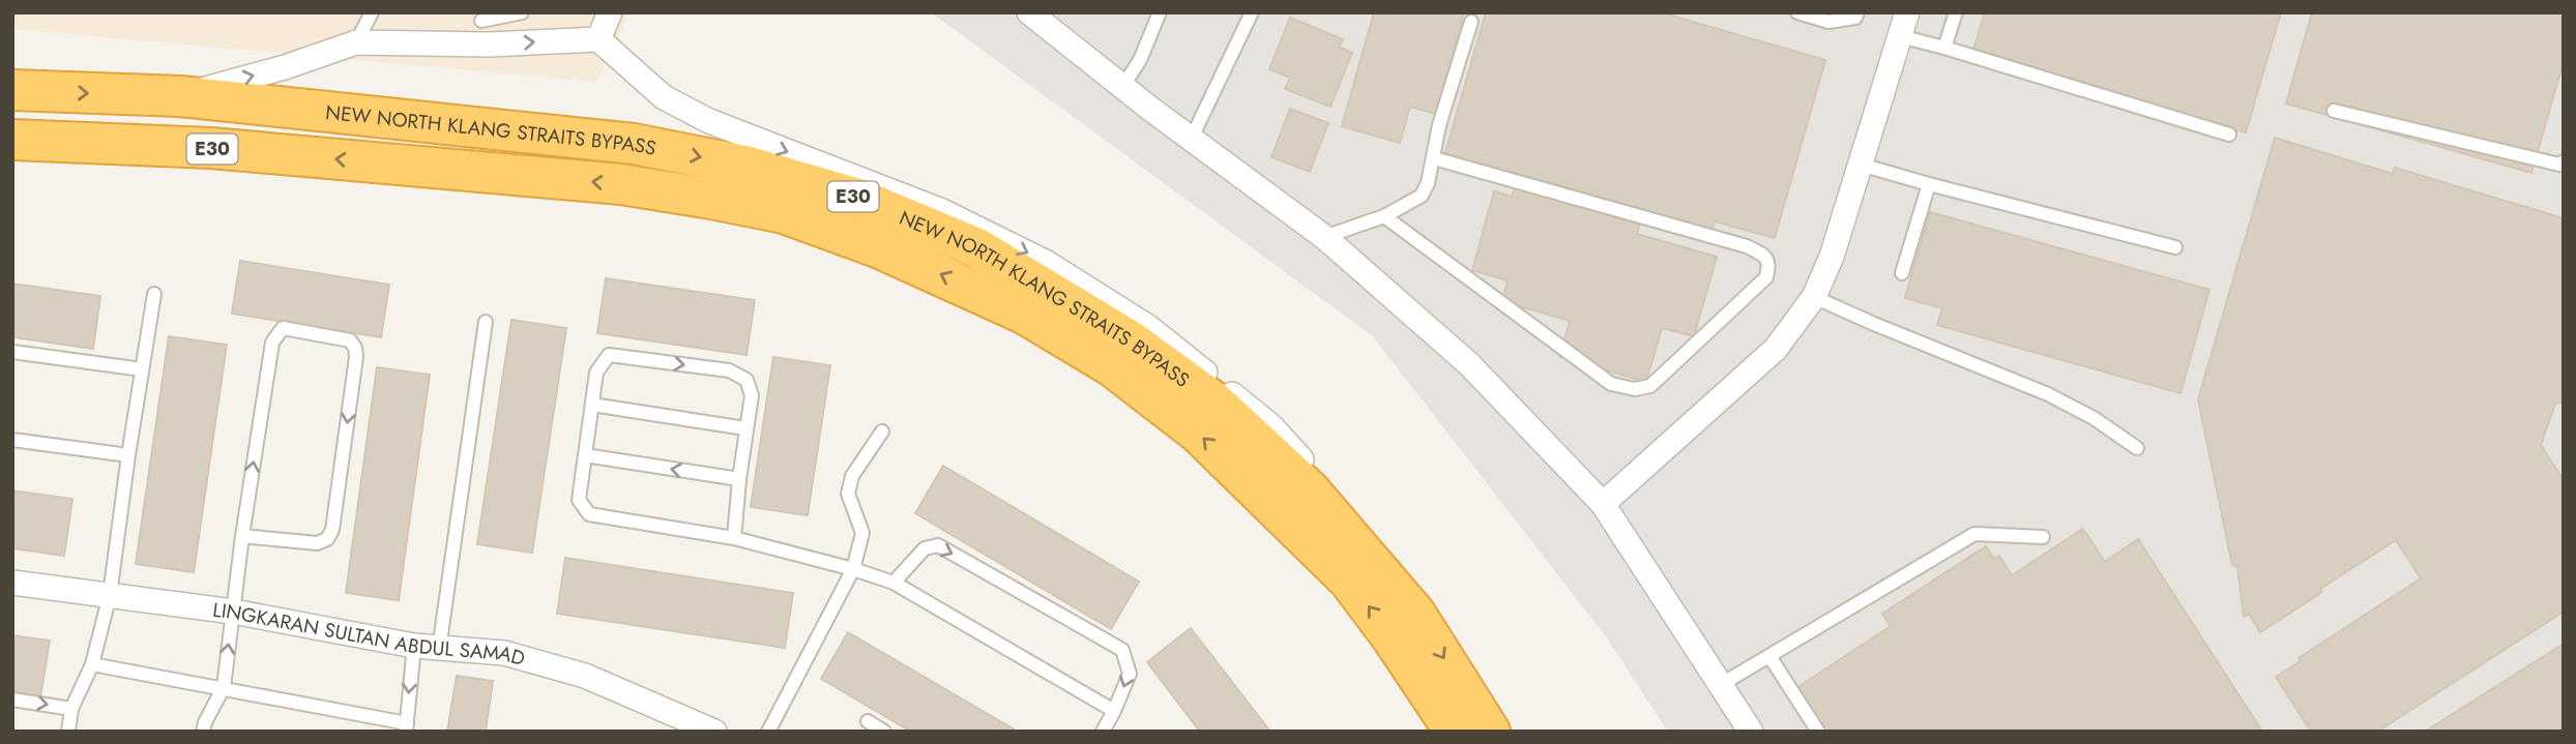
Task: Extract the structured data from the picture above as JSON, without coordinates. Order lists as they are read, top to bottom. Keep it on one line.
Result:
{"streets":{"highway":["NEW NORTH KLANG STRAITS BYPASS","E30"],"street":["LINGKARAN SULTAN ABDUL SAMAD"]}}
